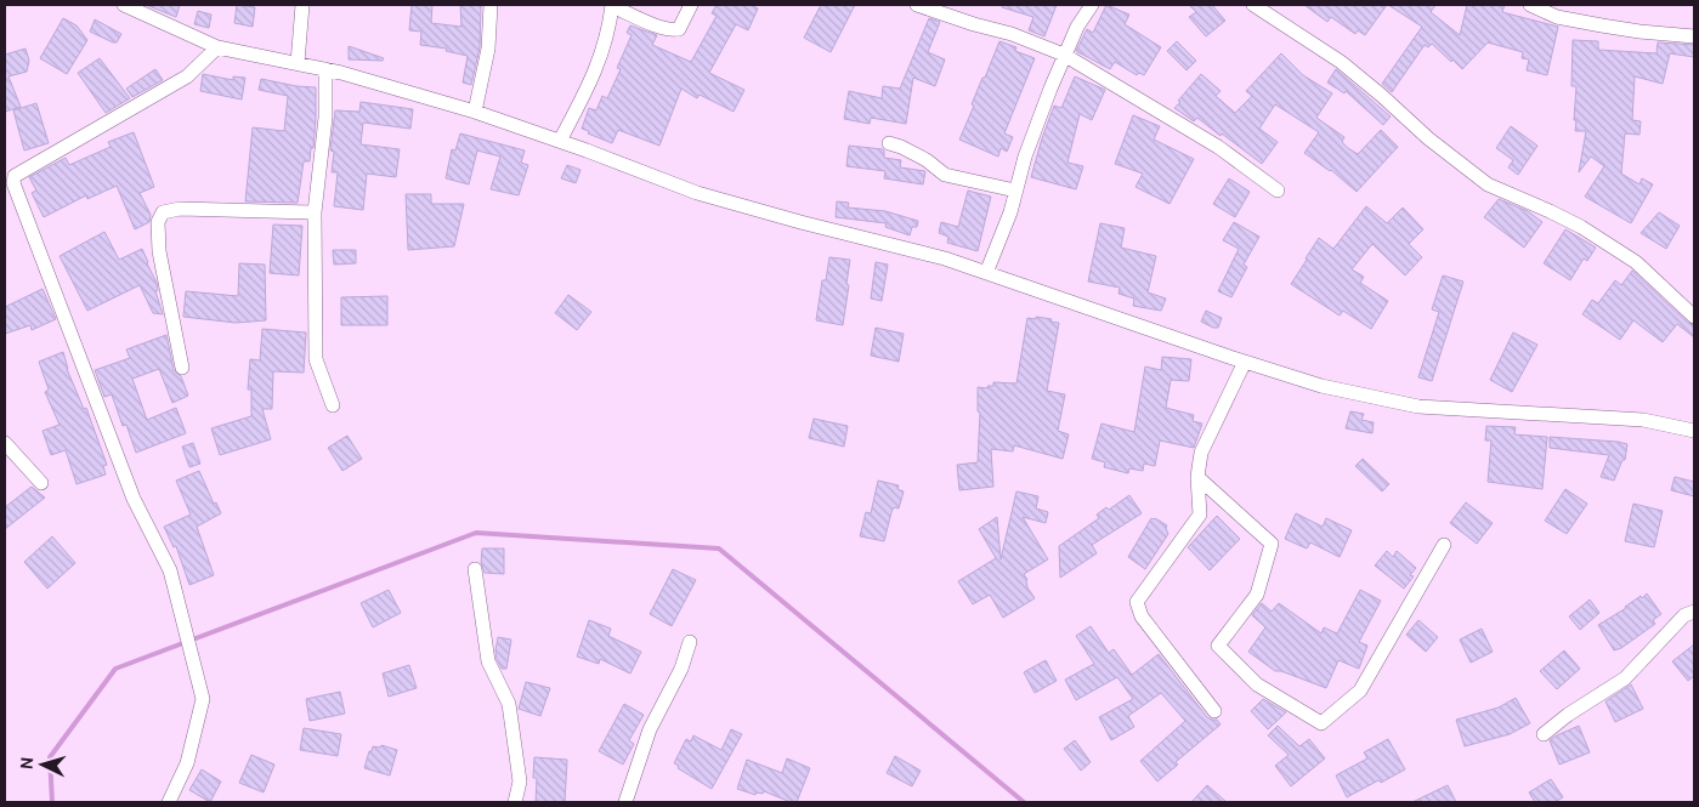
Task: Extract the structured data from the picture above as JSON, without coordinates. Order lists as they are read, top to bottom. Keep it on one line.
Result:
{"north":"left"}
